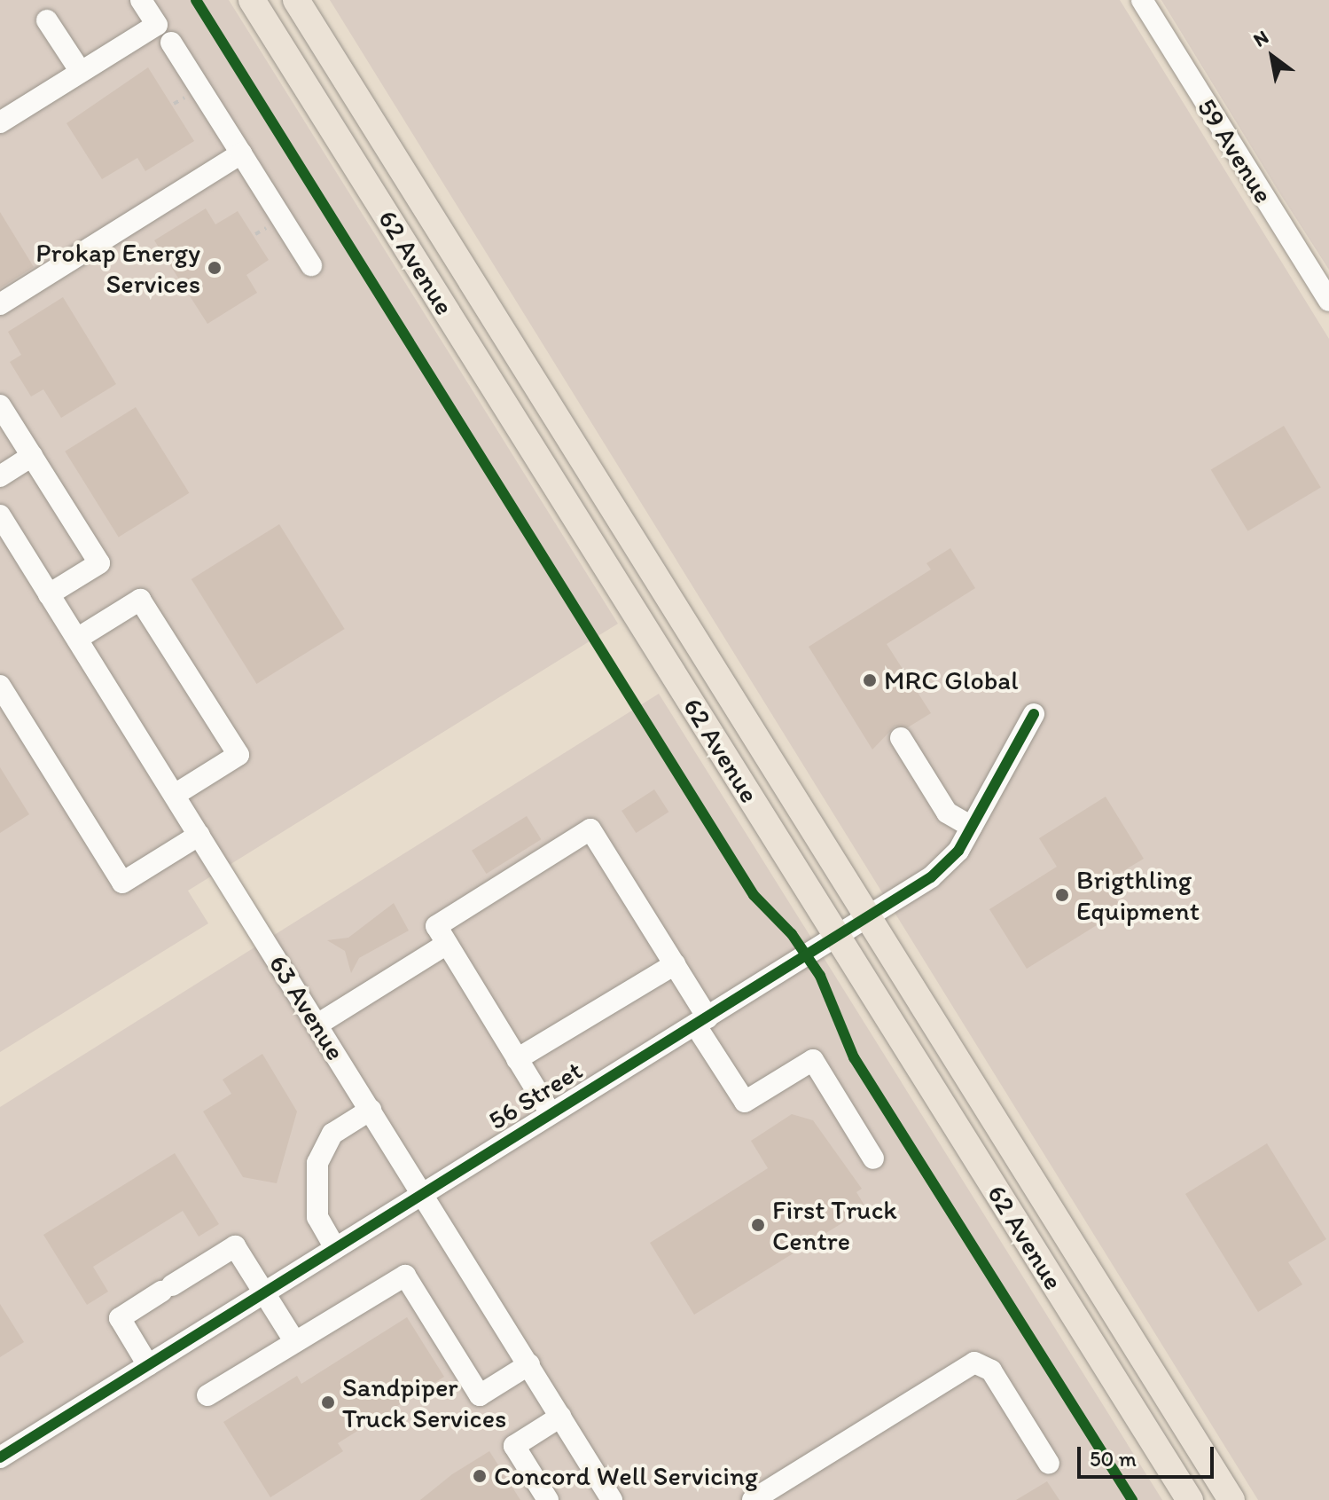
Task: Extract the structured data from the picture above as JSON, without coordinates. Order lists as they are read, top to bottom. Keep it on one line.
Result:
{"streets":{"main road":["62 Avenue"],"street":["59 Avenue","63 Avenue","56 Street"]},"crossings":[["62 Avenue","56 Street"],["63 Avenue","56 Street"]],"places":["Prokap Energy Services","MRC Global","Brigthling Equipment","First Truck Centre","Sandpiper Truck Services","Concord Well Servicing"],"scale_bar":"50 m","north":"top left"}
